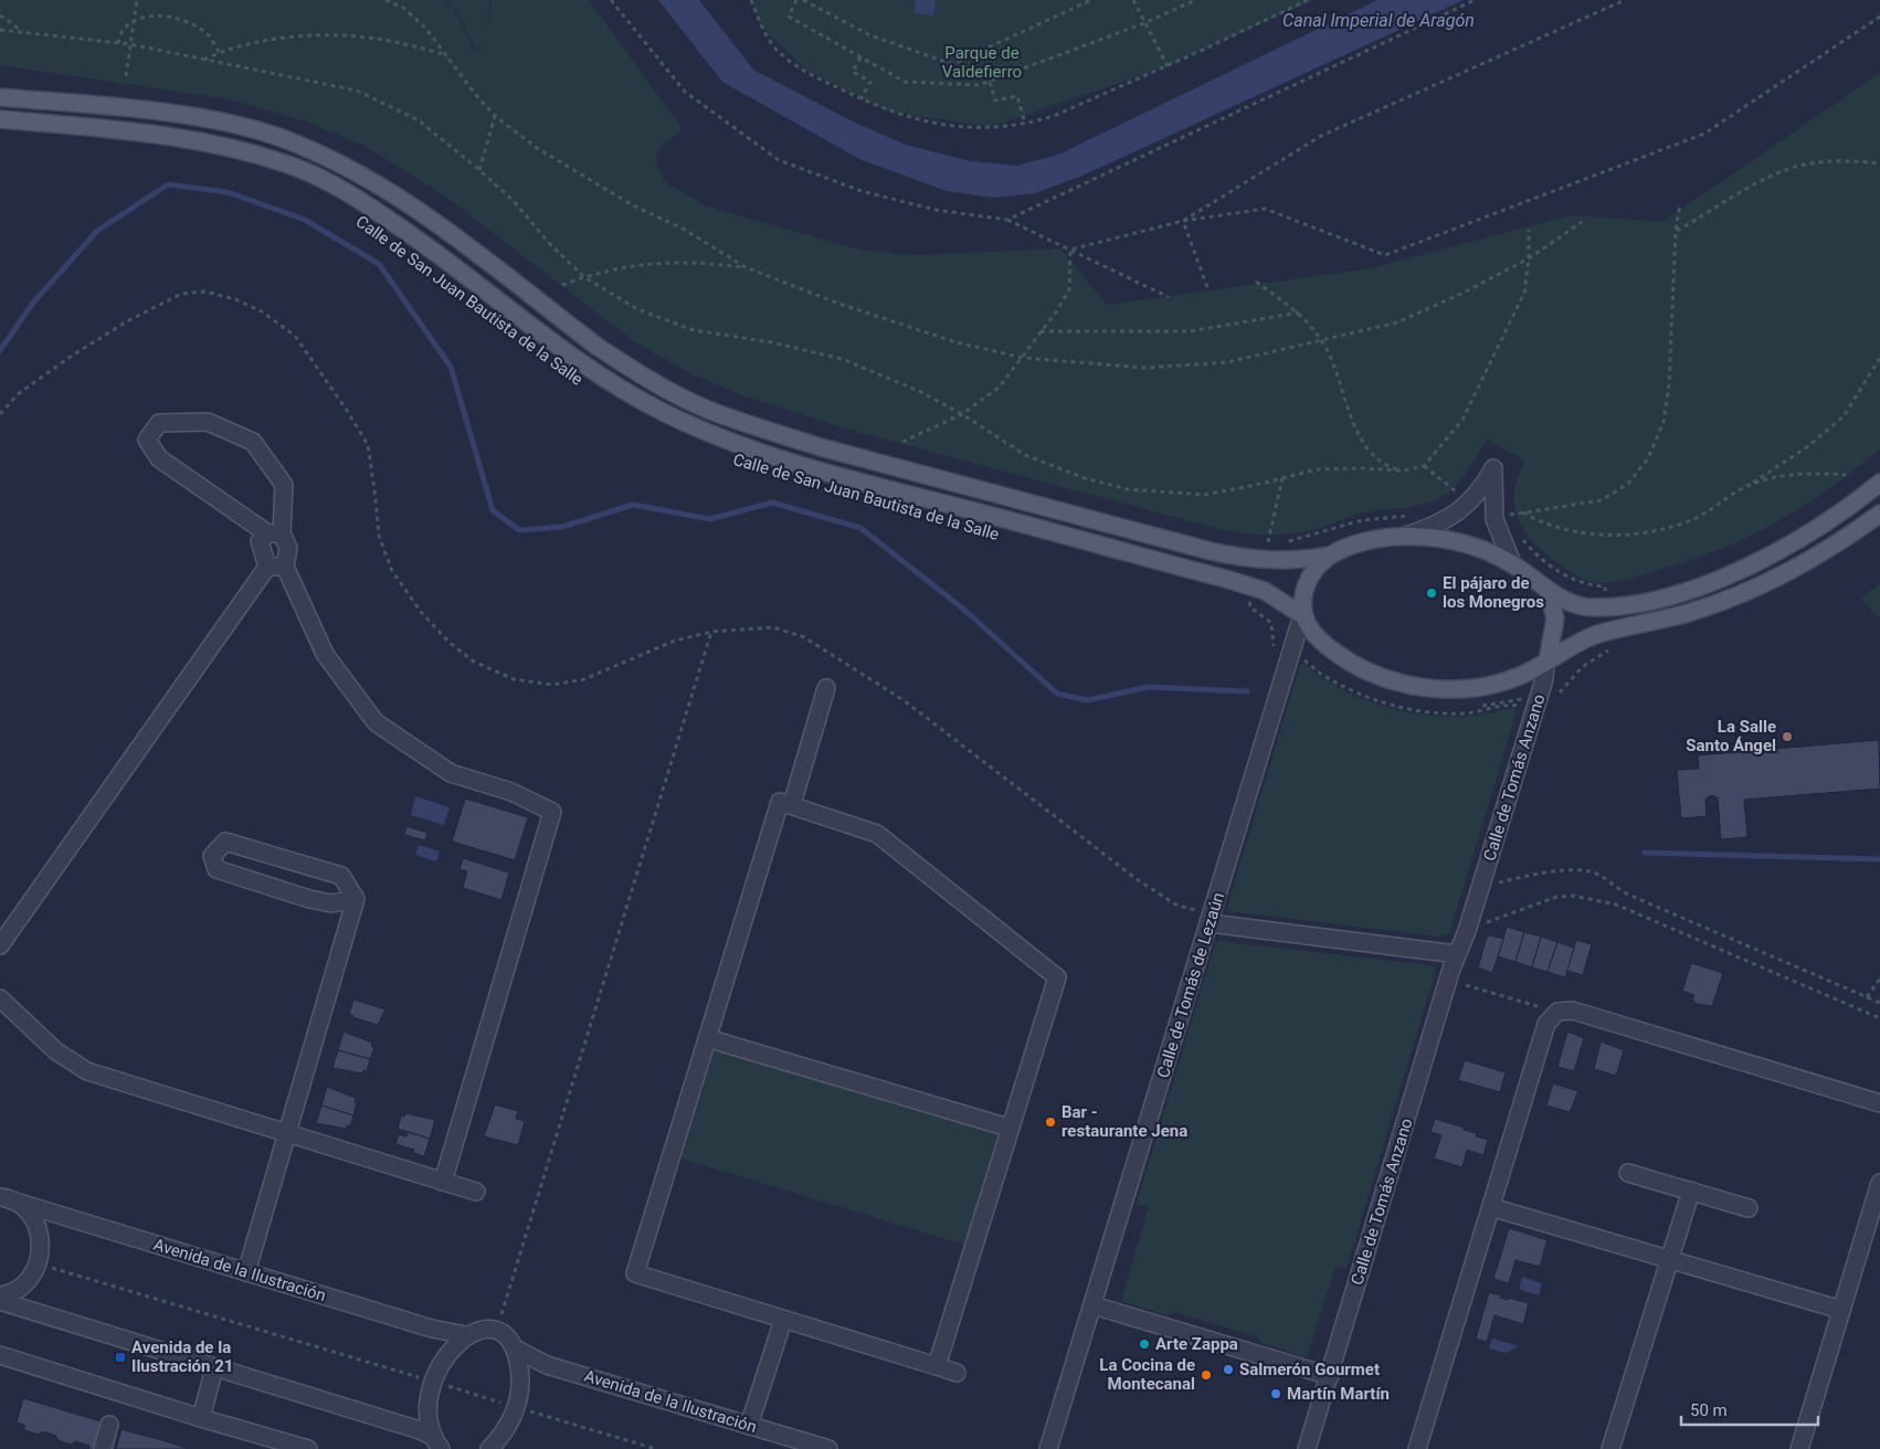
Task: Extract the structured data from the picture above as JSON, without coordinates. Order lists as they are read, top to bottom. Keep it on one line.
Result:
{"streets":{"main road":["Calle de San Juan Bautista de la Salle"],"street":["Calle de Tomás Anzano","Calle de Tomás de Lezaún","Avenida de la Ilustración"]},"crossings":[["Calle de San Juan Bautista de la Salle","Calle de Tomás Anzano"],["Calle de San Juan Bautista de la Salle","Calle de Tomás de Lezaún"]],"water":["Canal Imperial de Aragón"],"parks":["Parque de Valdefierro"],"places":{"other":["El pájaro de los Monegros","La Salle Santo Ángel","Bar - restaurante Jena","Arte Zappa","Salmerón Gourmet","La Cocina de Montecanal","Martín Martín"],"transit":["Avenida de la Ilustración 21"]},"scale_bar":"50 m"}
